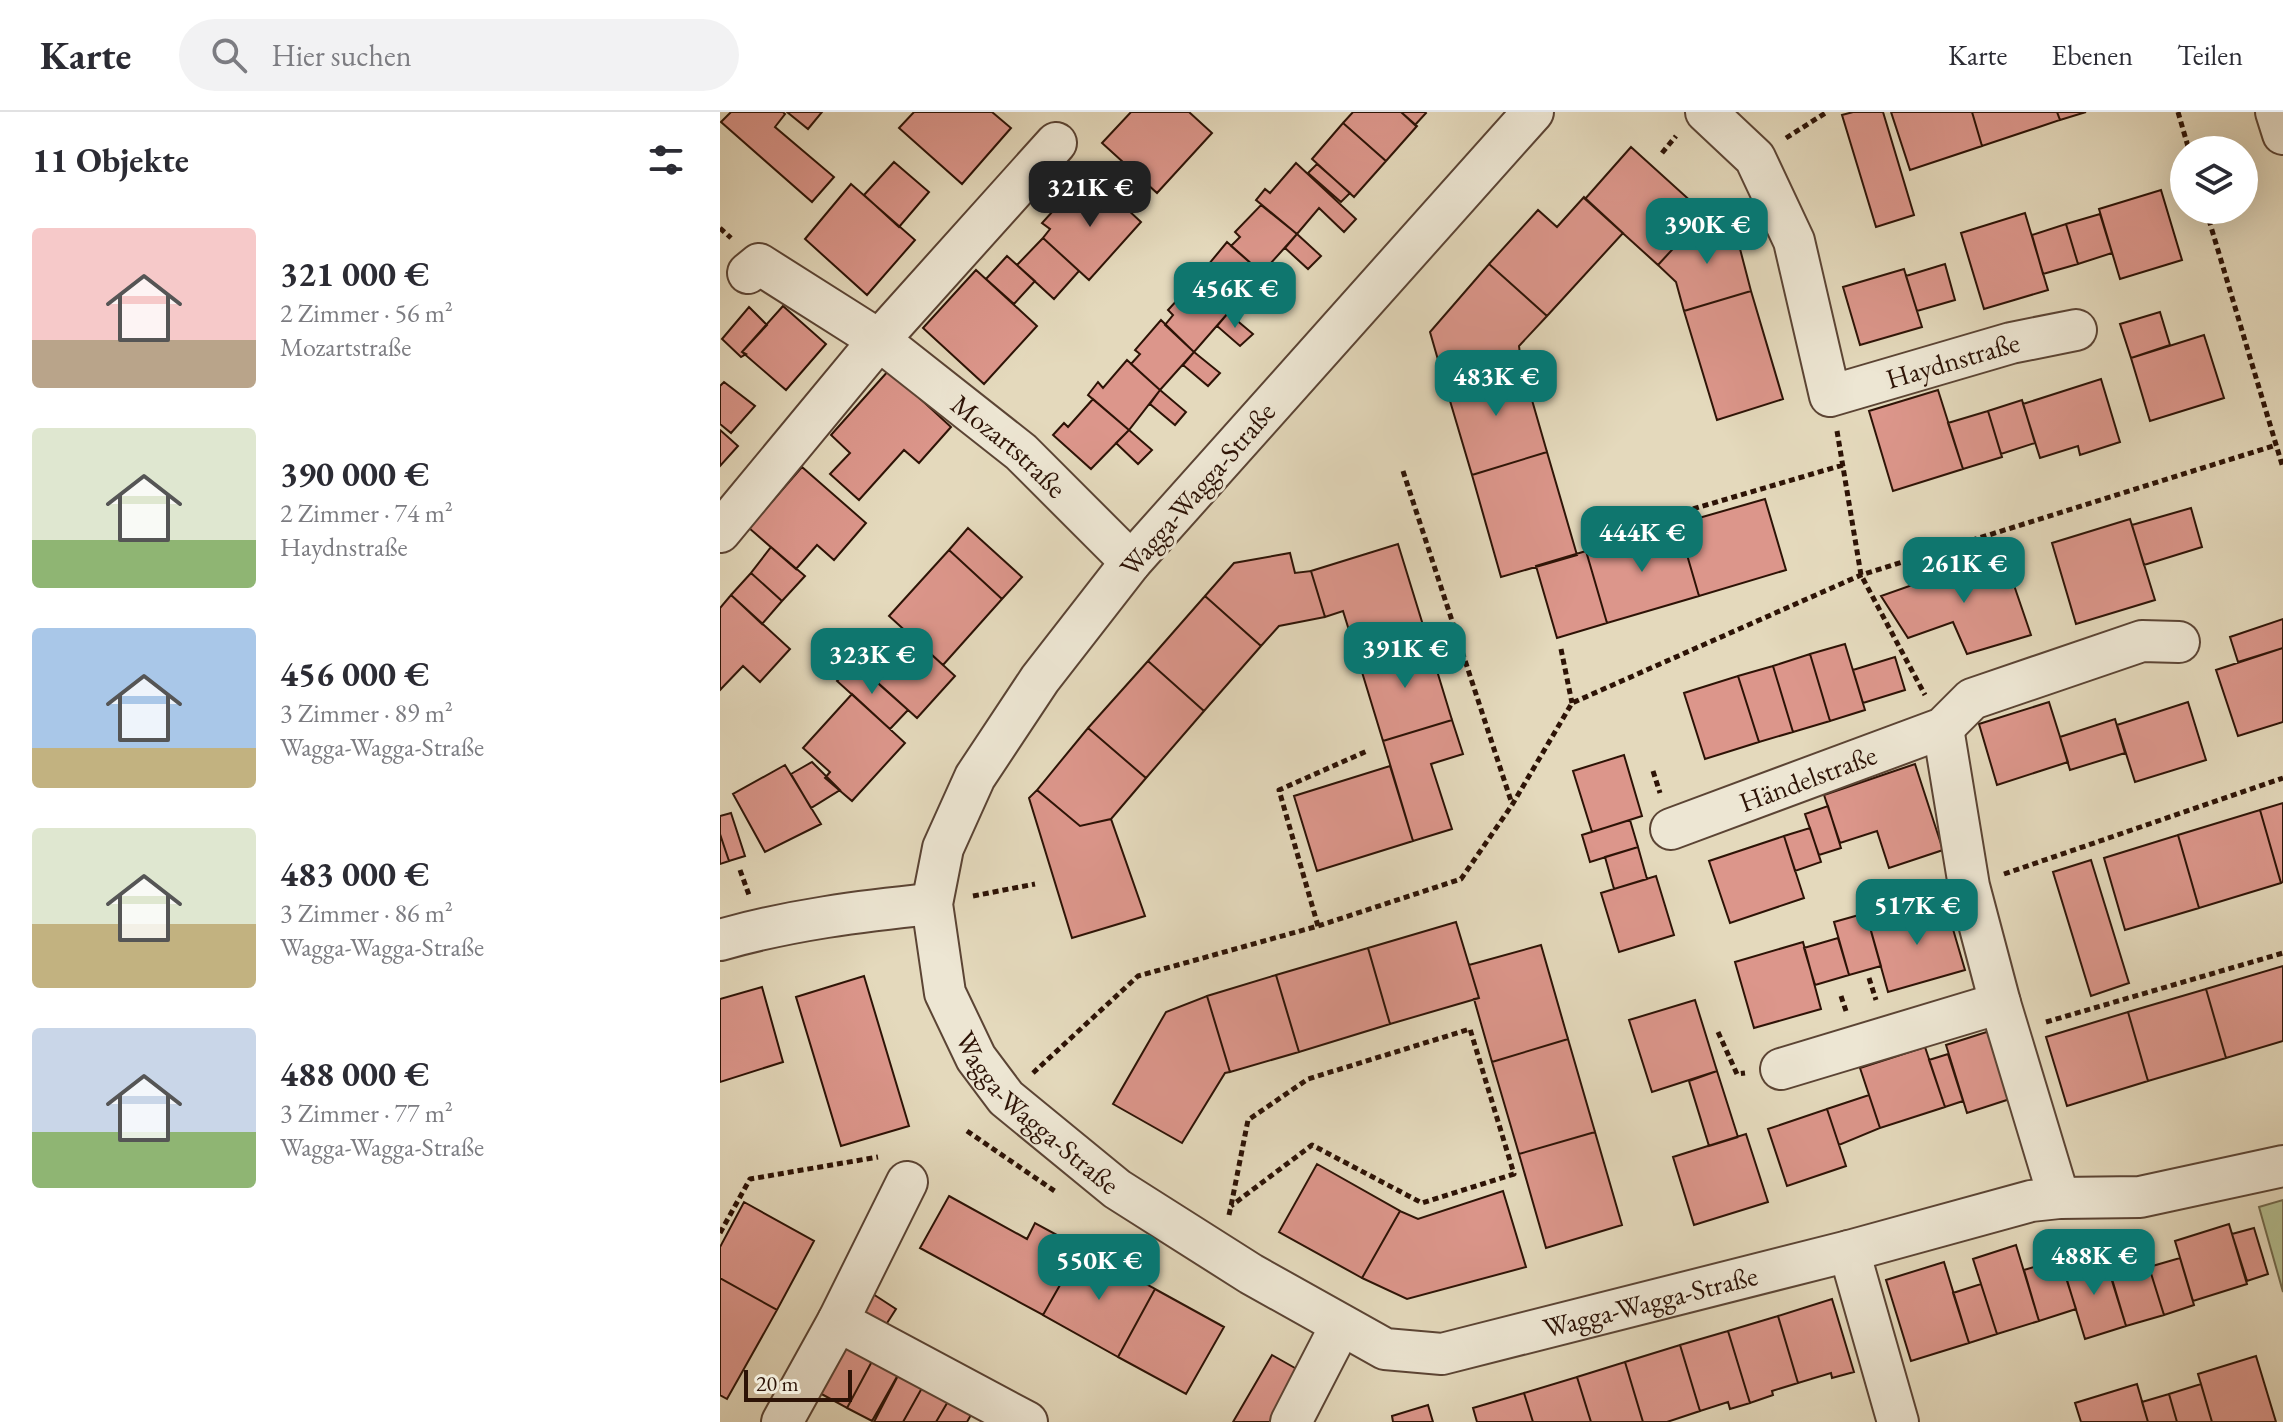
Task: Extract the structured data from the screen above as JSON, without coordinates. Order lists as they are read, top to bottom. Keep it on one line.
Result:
{"streets":{"street":["Haydnstraße","Mozartstraße","Wagga-Wagga-Straße","Händelstraße"]},"crossings":[["Mozartstraße","Wagga-Wagga-Straße"]],"scale_bar":"20 m","page":{"header":"Karte","search":"Hier suchen","nav":["Karte","Ebenen","Teilen"],"heading":"11 Objekte","price":["321K €","390K €","456K €","483K €","444K €","261K €","391K €","323K €","517K €","488K €","550K €"],"list":[{"name":"321 000 €","note":"2 Zimmer · 56 m² · Mozartstraße"},{"name":"390 000 €","note":"2 Zimmer · 74 m² · Haydnstraße"},{"name":"456 000 €","note":"3 Zimmer · 89 m² · Wagga-Wagga-Straße"},{"name":"483 000 €","note":"3 Zimmer · 86 m² · Wagga-Wagga-Straße"},{"name":"488 000 €","note":"3 Zimmer · 77 m² · Wagga-Wagga-Straße"}],"scale":"20 m"}}
